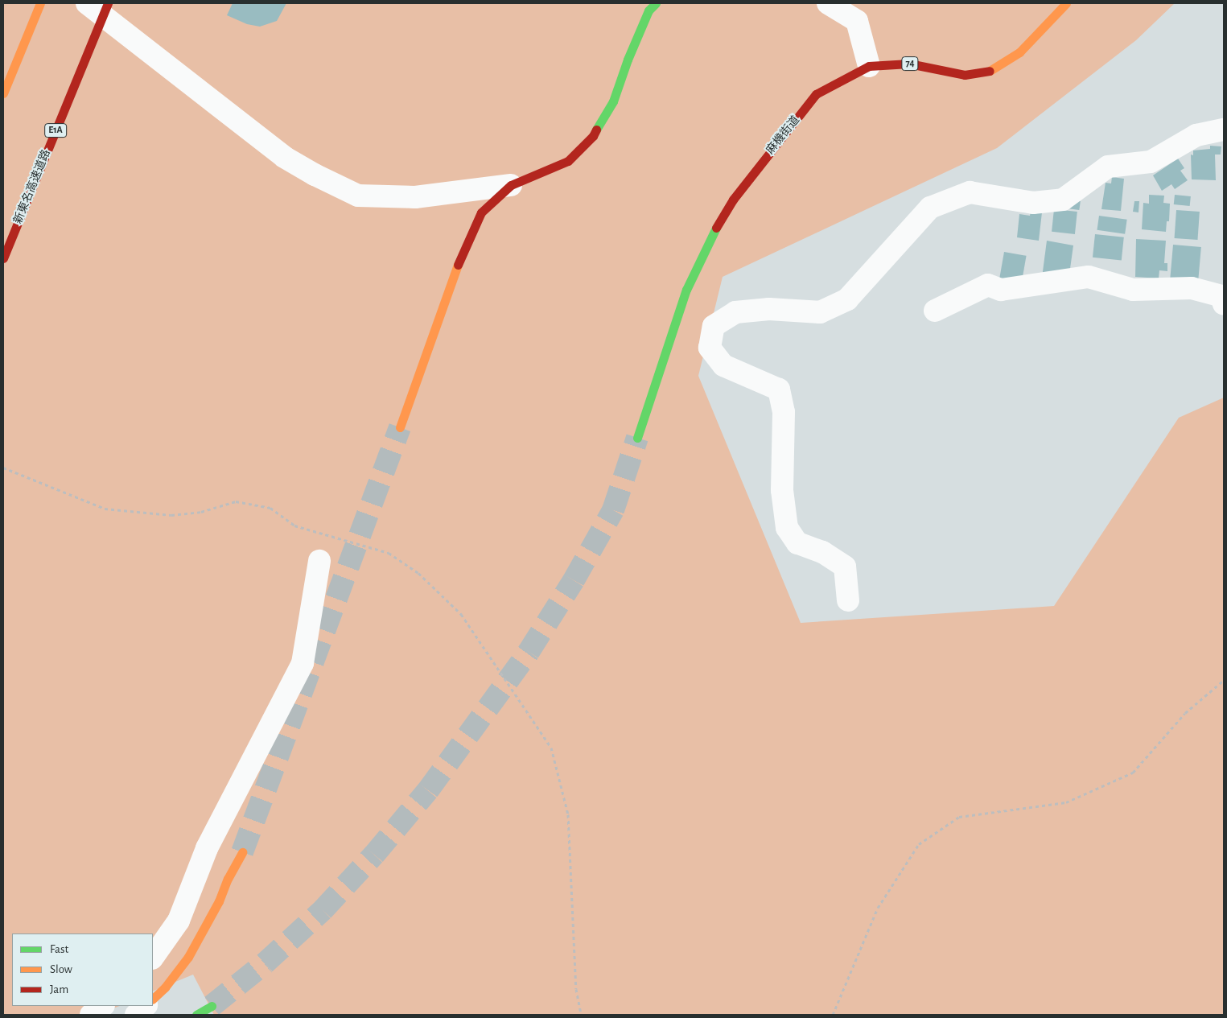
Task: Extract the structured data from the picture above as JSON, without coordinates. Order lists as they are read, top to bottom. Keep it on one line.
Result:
{"streets":{"main road":["74","E1A","麻機街道","新東名高速道路"]},"legend":["Fast","Slow","Jam"]}
